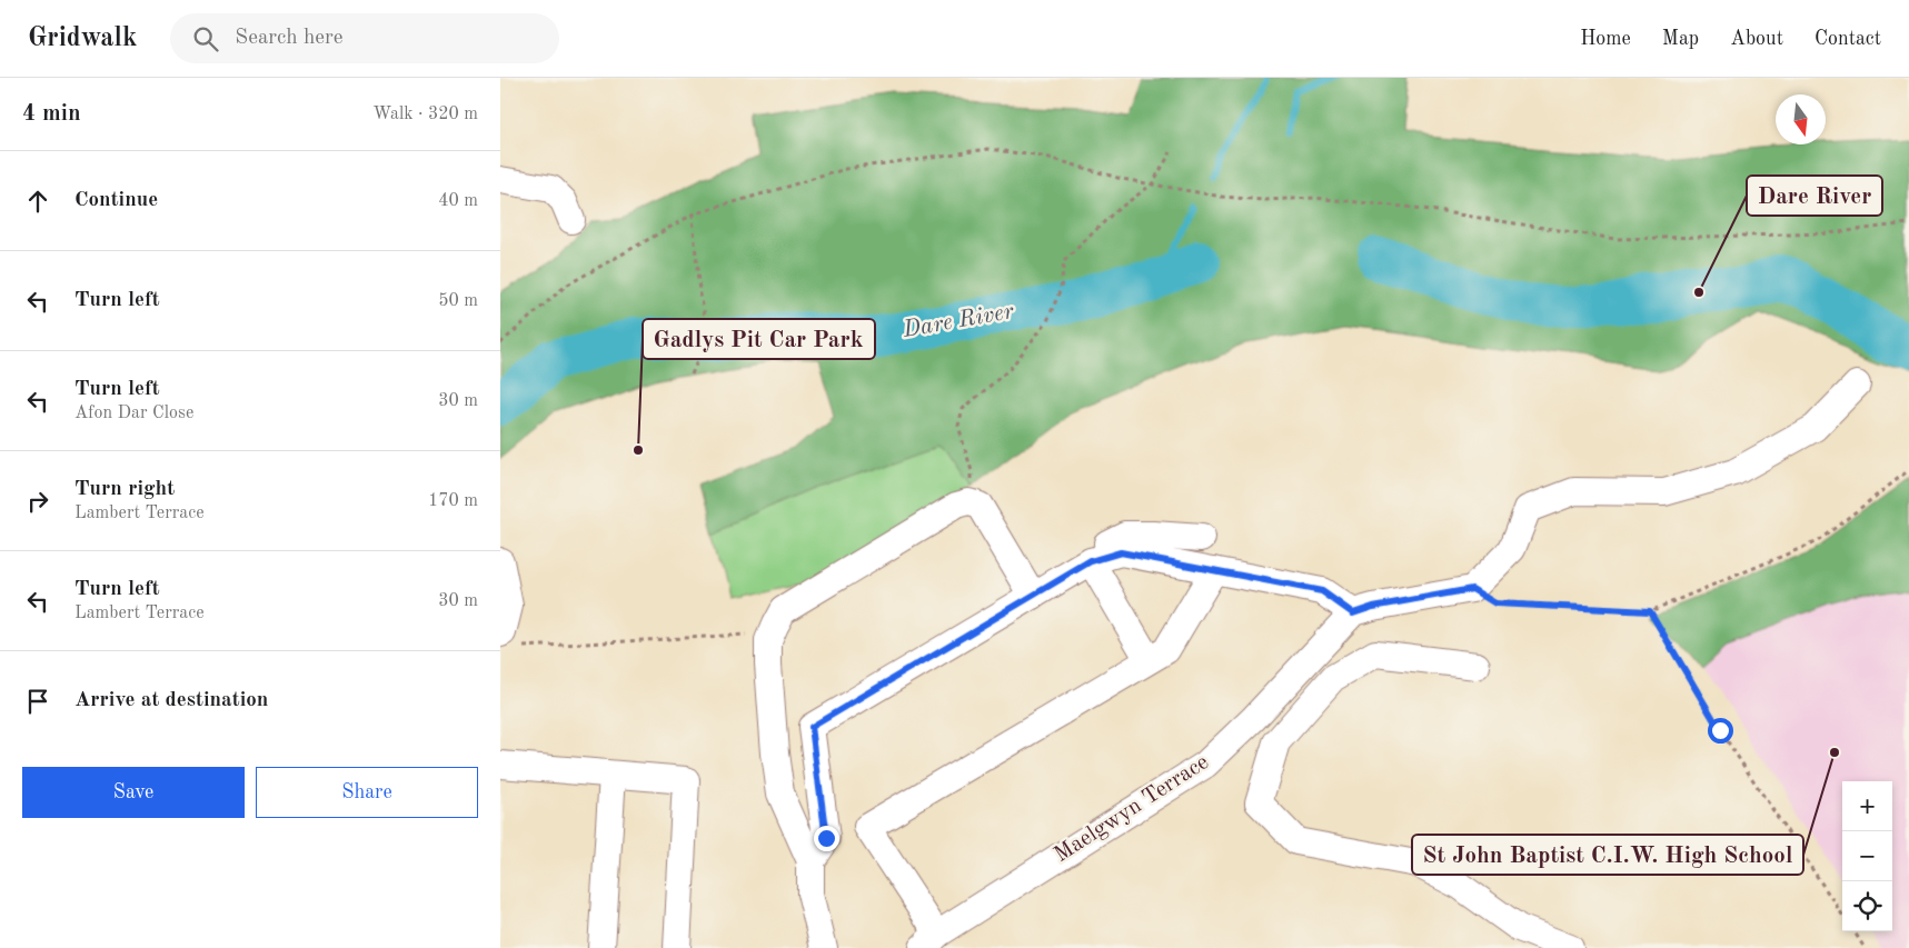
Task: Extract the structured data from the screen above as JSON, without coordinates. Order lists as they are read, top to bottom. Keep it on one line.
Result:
{"streets":{"street":["Maelgwyn Terrace"]},"water":["Dare River"],"places":["Dare River","Gadlys Pit Car Park","St John Baptist C.I.W. High School"],"north":"bottom","page":{"header":"Gridwalk","search":"Search here","nav":["Home","Map","About","Contact"],"heading":["4 min","Walk · 320 m"],"list":[["Continue","40 m"],["Turn left","50 m"],["Turn left","Afon Dar Close","30 m"],["Turn right","Lambert Terrace","170 m"],["Turn left","Lambert Terrace","30 m"],"Arrive at destination"],"buttons":["Save","Share"],"map_buttons":["+","−"]}}
